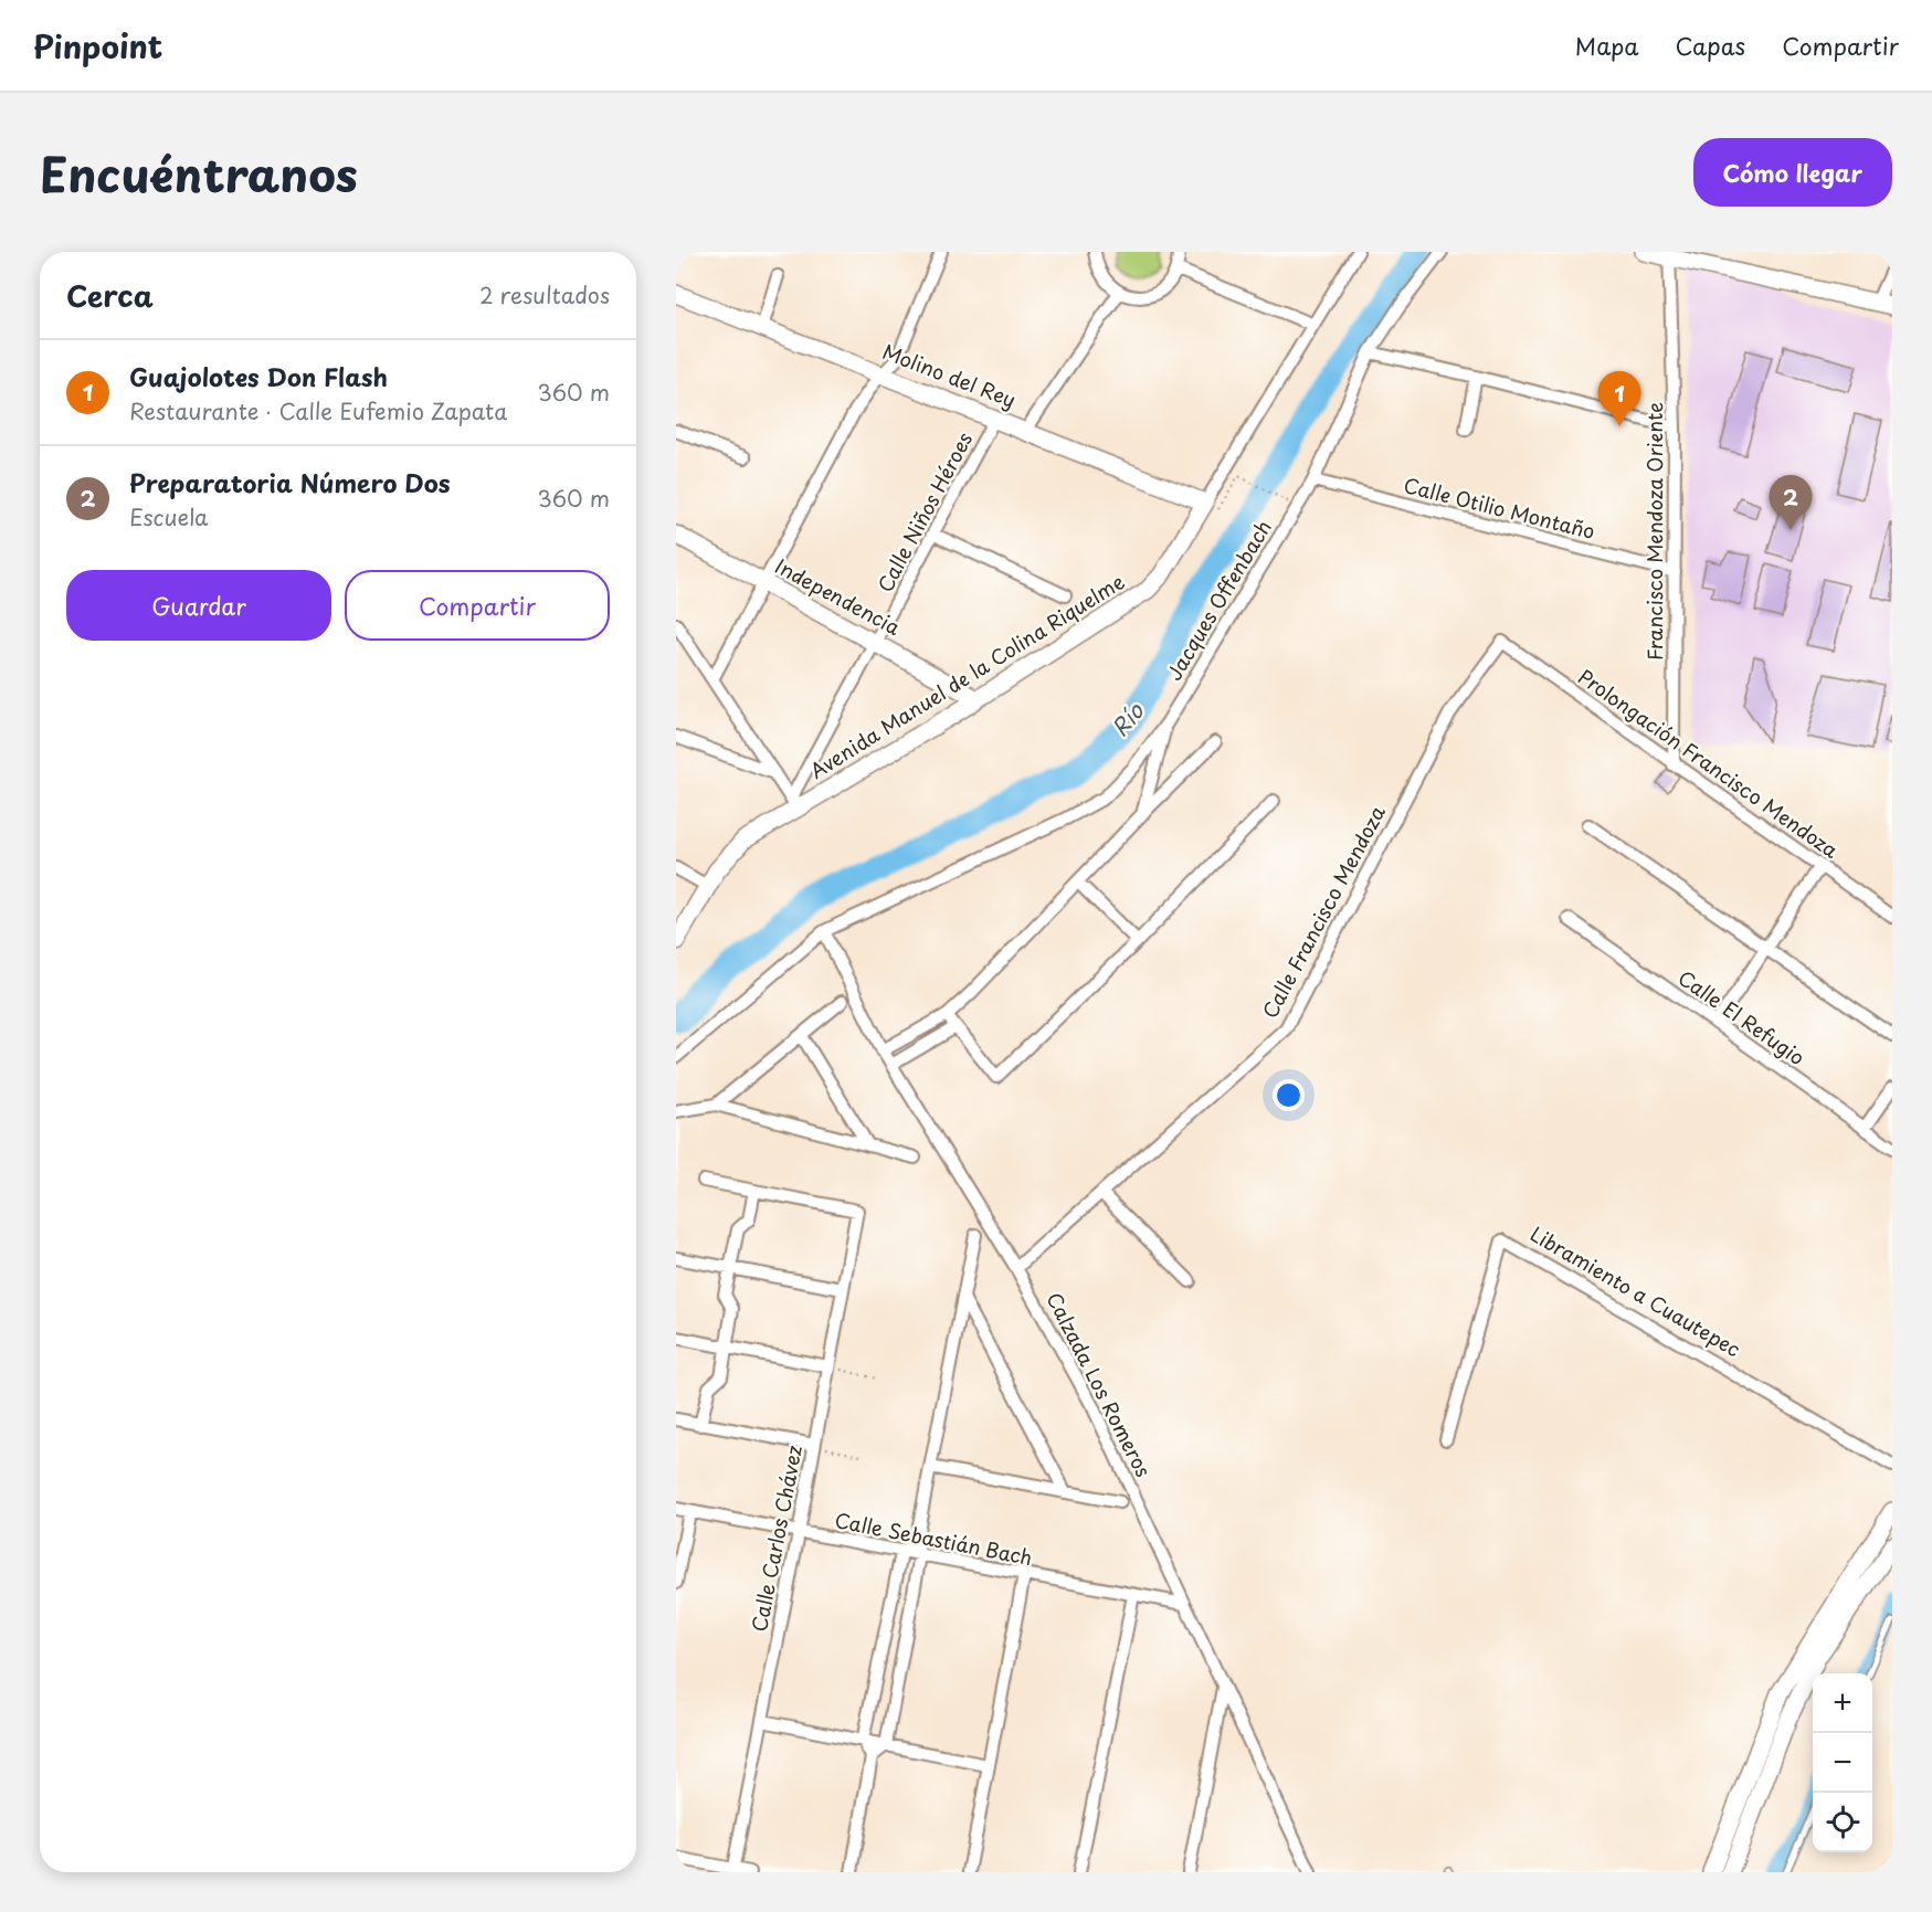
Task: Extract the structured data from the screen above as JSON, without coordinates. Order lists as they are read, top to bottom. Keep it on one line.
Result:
{"streets":{"street":["Molino del Rey","Calle Otilio Montaño","Calle Niños Héroes","Francisco Mendoza Oriente","Independencia","Jacques Offenbach","Avenida Manuel de la Colina Riquelme","Prolongación Francisco Mendoza","Calle Francisco Mendoza","Calle El Refugio","Libramiento a Cuautepec","Calzada Los Romeros","Calle Carlos Chávez","Calle Sebastián Bach"]},"crossings":[["Molino del Rey","Calle Niños Héroes"],["Molino del Rey","Avenida Manuel de la Colina Riquelme"],["Calle Otilio Montaño","Francisco Mendoza Oriente"],["Calle Otilio Montaño","Jacques Offenbach"],["Calle Niños Héroes","Independencia"],["Calle Niños Héroes","Avenida Manuel de la Colina Riquelme"],["Francisco Mendoza Oriente","Prolongación Francisco Mendoza"],["Independencia","Avenida Manuel de la Colina Riquelme"],["Jacques Offenbach","Calzada Los Romeros"],["Prolongación Francisco Mendoza","Calle Francisco Mendoza"],["Calle Francisco Mendoza","Calzada Los Romeros"],["Calzada Los Romeros","Calle Sebastián Bach"],["Calle Carlos Chávez","Calle Sebastián Bach"]],"water":["Río"],"page":{"header":"Pinpoint","nav":["Mapa","Capas","Compartir"],"title":"Encuéntranos","buttons":["Cómo llegar",["Guardar","Compartir"]],"heading":["Cerca","2 resultados"],"list":[{"mark":"1","name":"Guajolotes Don Flash","note":"Restaurante · Calle Eufemio Zapata","value":"360 m"},{"mark":"2","name":"Preparatoria Número Dos","note":"Escuela","value":"360 m"}],"pins":["1","2"],"map_buttons":["+","−"]}}
